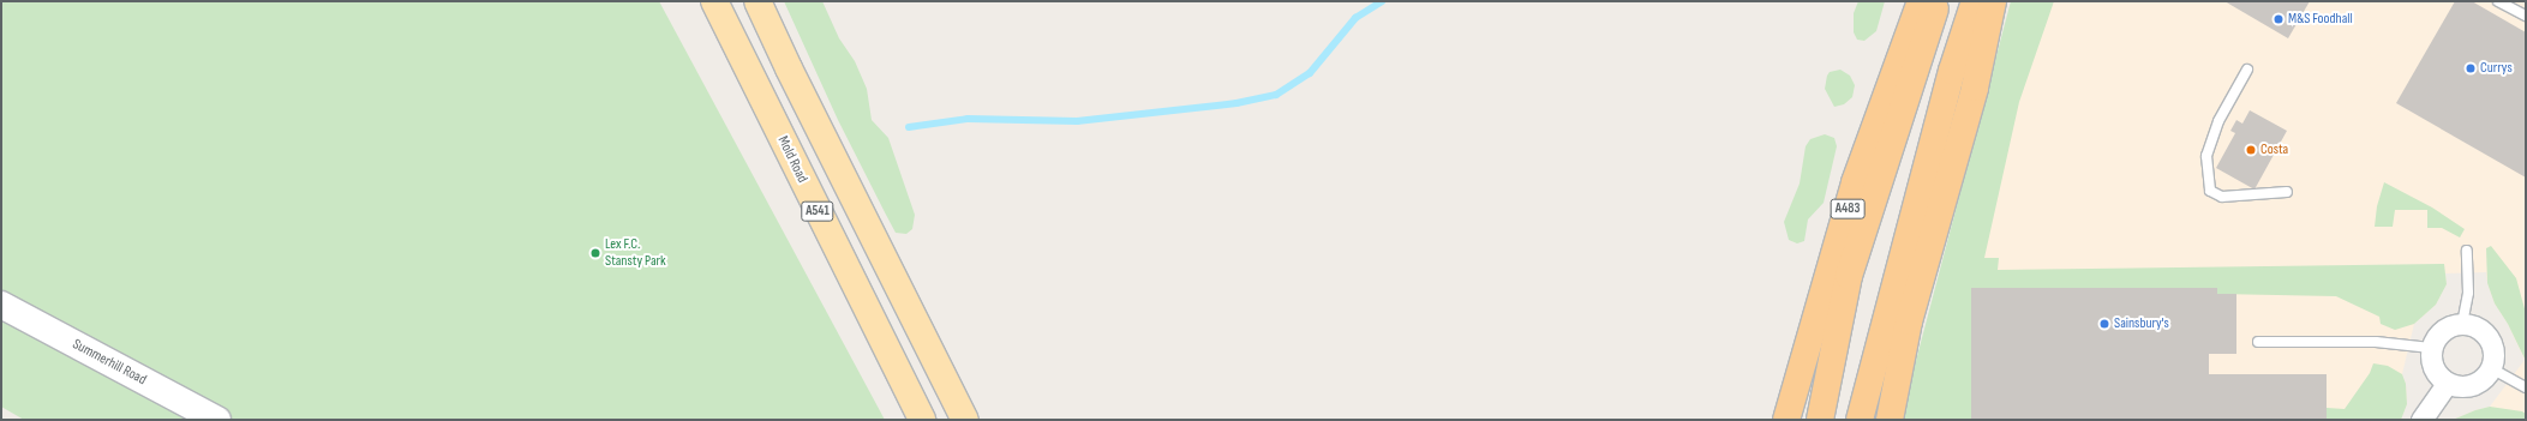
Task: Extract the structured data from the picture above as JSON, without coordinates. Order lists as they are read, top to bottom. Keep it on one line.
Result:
{"streets":{"highway":["A483"],"main road":["Mold Road","A541"],"street":["Summerhill Road"]},"places":["M&S Foodhall","Currys","Costa","Lex F.C. Stansty Park","Sainsbury's"]}
